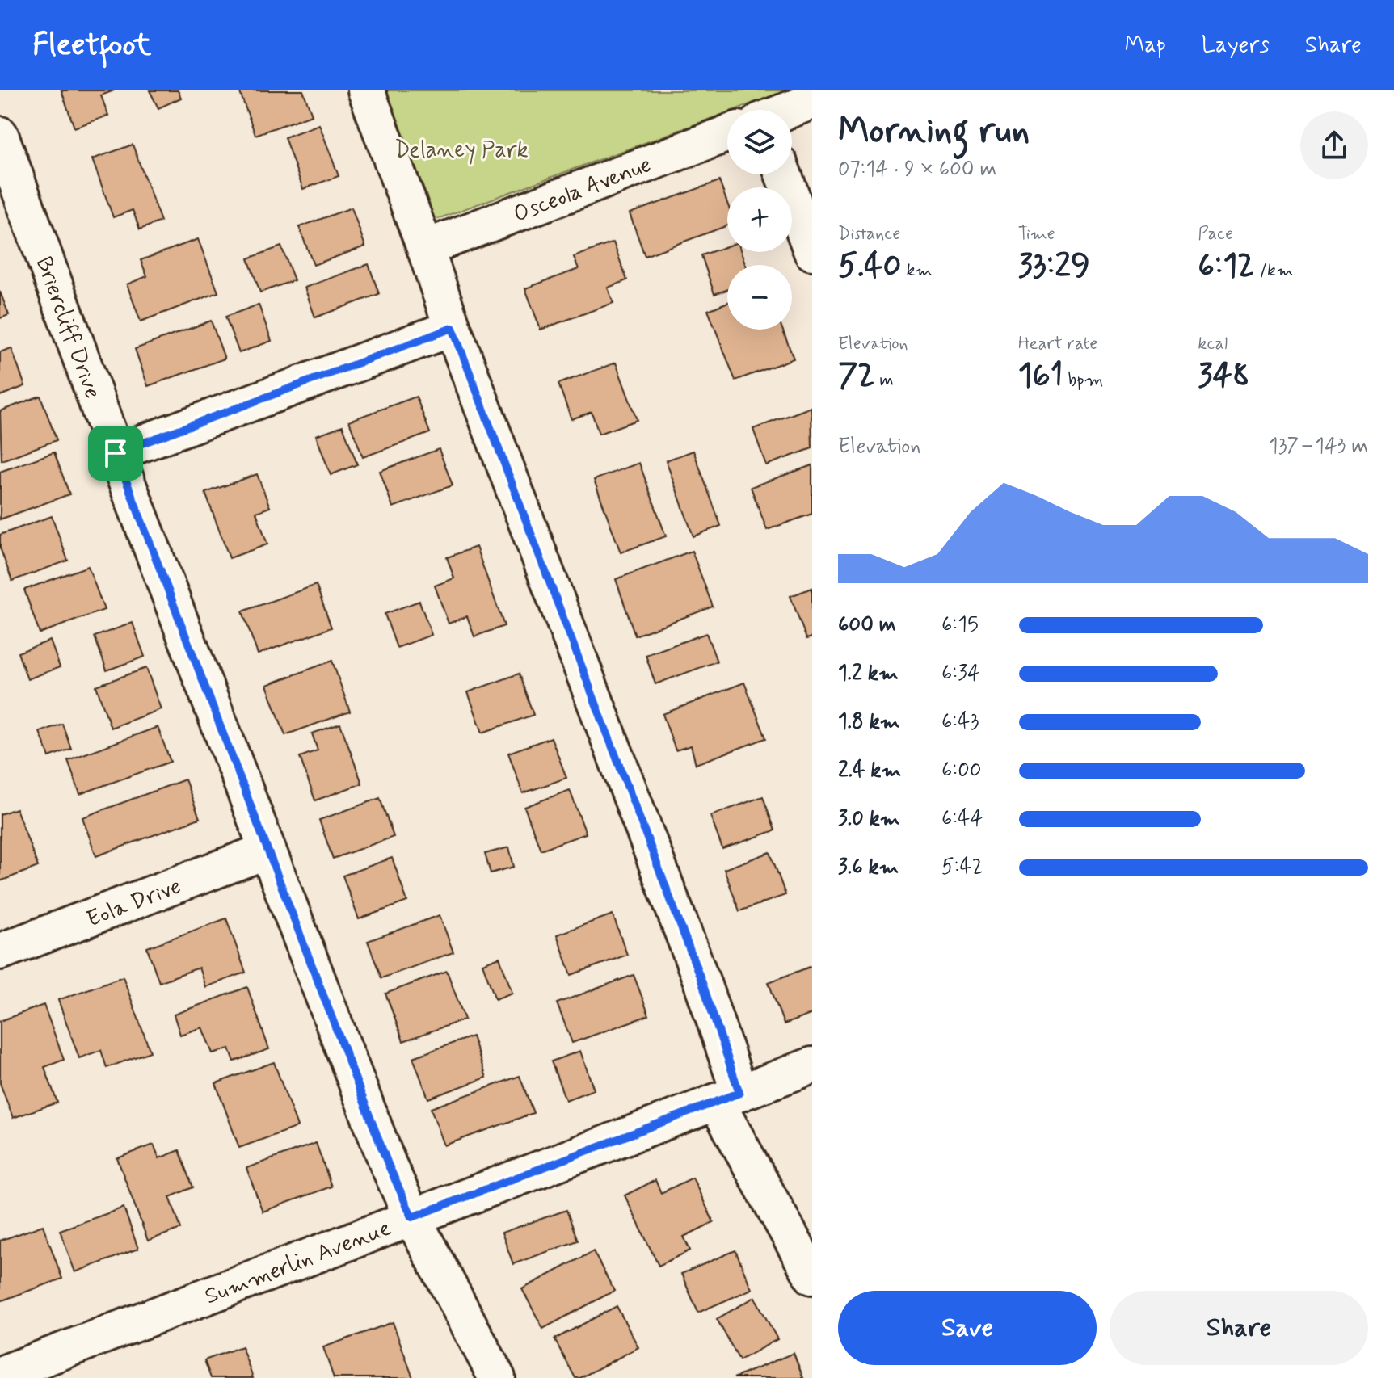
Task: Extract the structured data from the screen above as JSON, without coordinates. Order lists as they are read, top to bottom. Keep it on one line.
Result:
{"streets":{"street":["Osceola Avenue","Briercliff Drive","Eola Drive","Summerlin Avenue"]},"crossings":[["Briercliff Drive","Eola Drive"],["Briercliff Drive","Summerlin Avenue"]],"parks":["Delaney Park"],"page":{"header":"Fleetfoot","nav":["Map","Layers","Share"],"heading":["Morning run","07:14 · 9 × 600 m"],"map_buttons":["+","−"],"stats":[["Distance","5.40 km"],["Time","33:29"],["Pace","6:12 /km"],["Elevation","72 m"],["Heart rate","161 bpm"],["kcal","348"]],"chart":["Elevation","137–143 m"],"list":[{"name":"600 m","note":"6:15"},{"name":"1.2 km","note":"6:34"},{"name":"1.8 km","note":"6:43"},{"name":"2.4 km","note":"6:00"},{"name":"3.0 km","note":"6:44"},{"name":"3.6 km","note":"5:42"}],"buttons":["Save","Share"]}}
